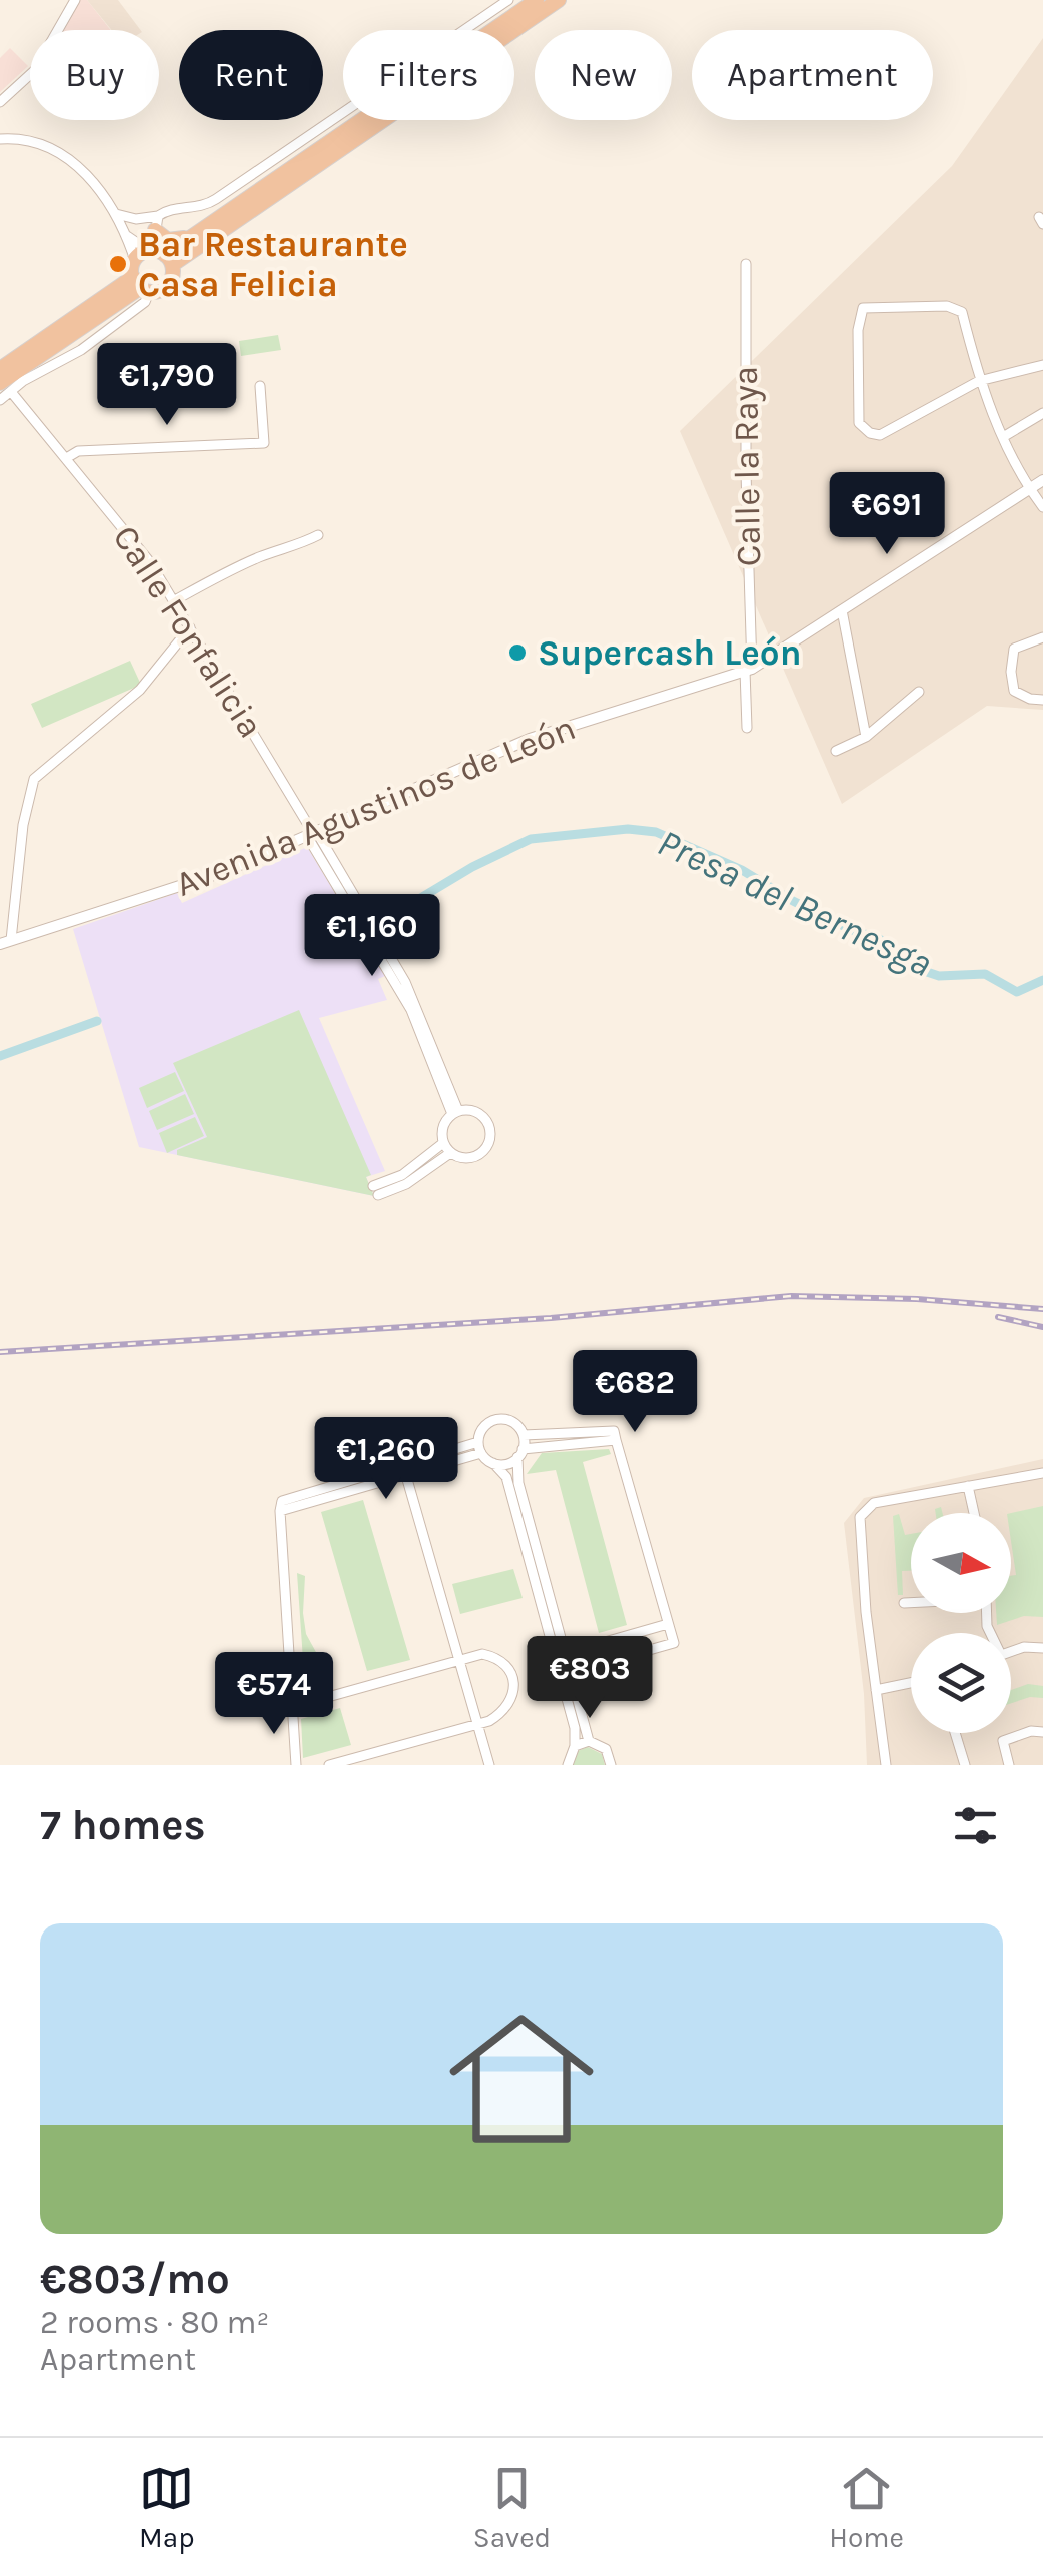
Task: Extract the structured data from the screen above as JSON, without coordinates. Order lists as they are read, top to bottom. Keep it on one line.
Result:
{"streets":{"street":["Calle la Raya","Calle Fonfalicia","Avenida Agustinos de León"]},"crossings":[["Calle la Raya","Avenida Agustinos de León"],["Calle Fonfalicia","Avenida Agustinos de León"]],"water":["Presa del Bernesga"],"places":["Bar Restaurante Casa Felicia","Supercash León"],"north":"right","page":{"chip":["Buy","Rent","Filters","New","Apartment"],"price":["€1,790","€691","€1,160","€682","€1,260","€803","€574"],"heading":"7 homes","list":[{"name":"€803/mo","note":"2 rooms · 80 m² · Apartment"}],"tabs":["Map","Saved","Home"]}}
